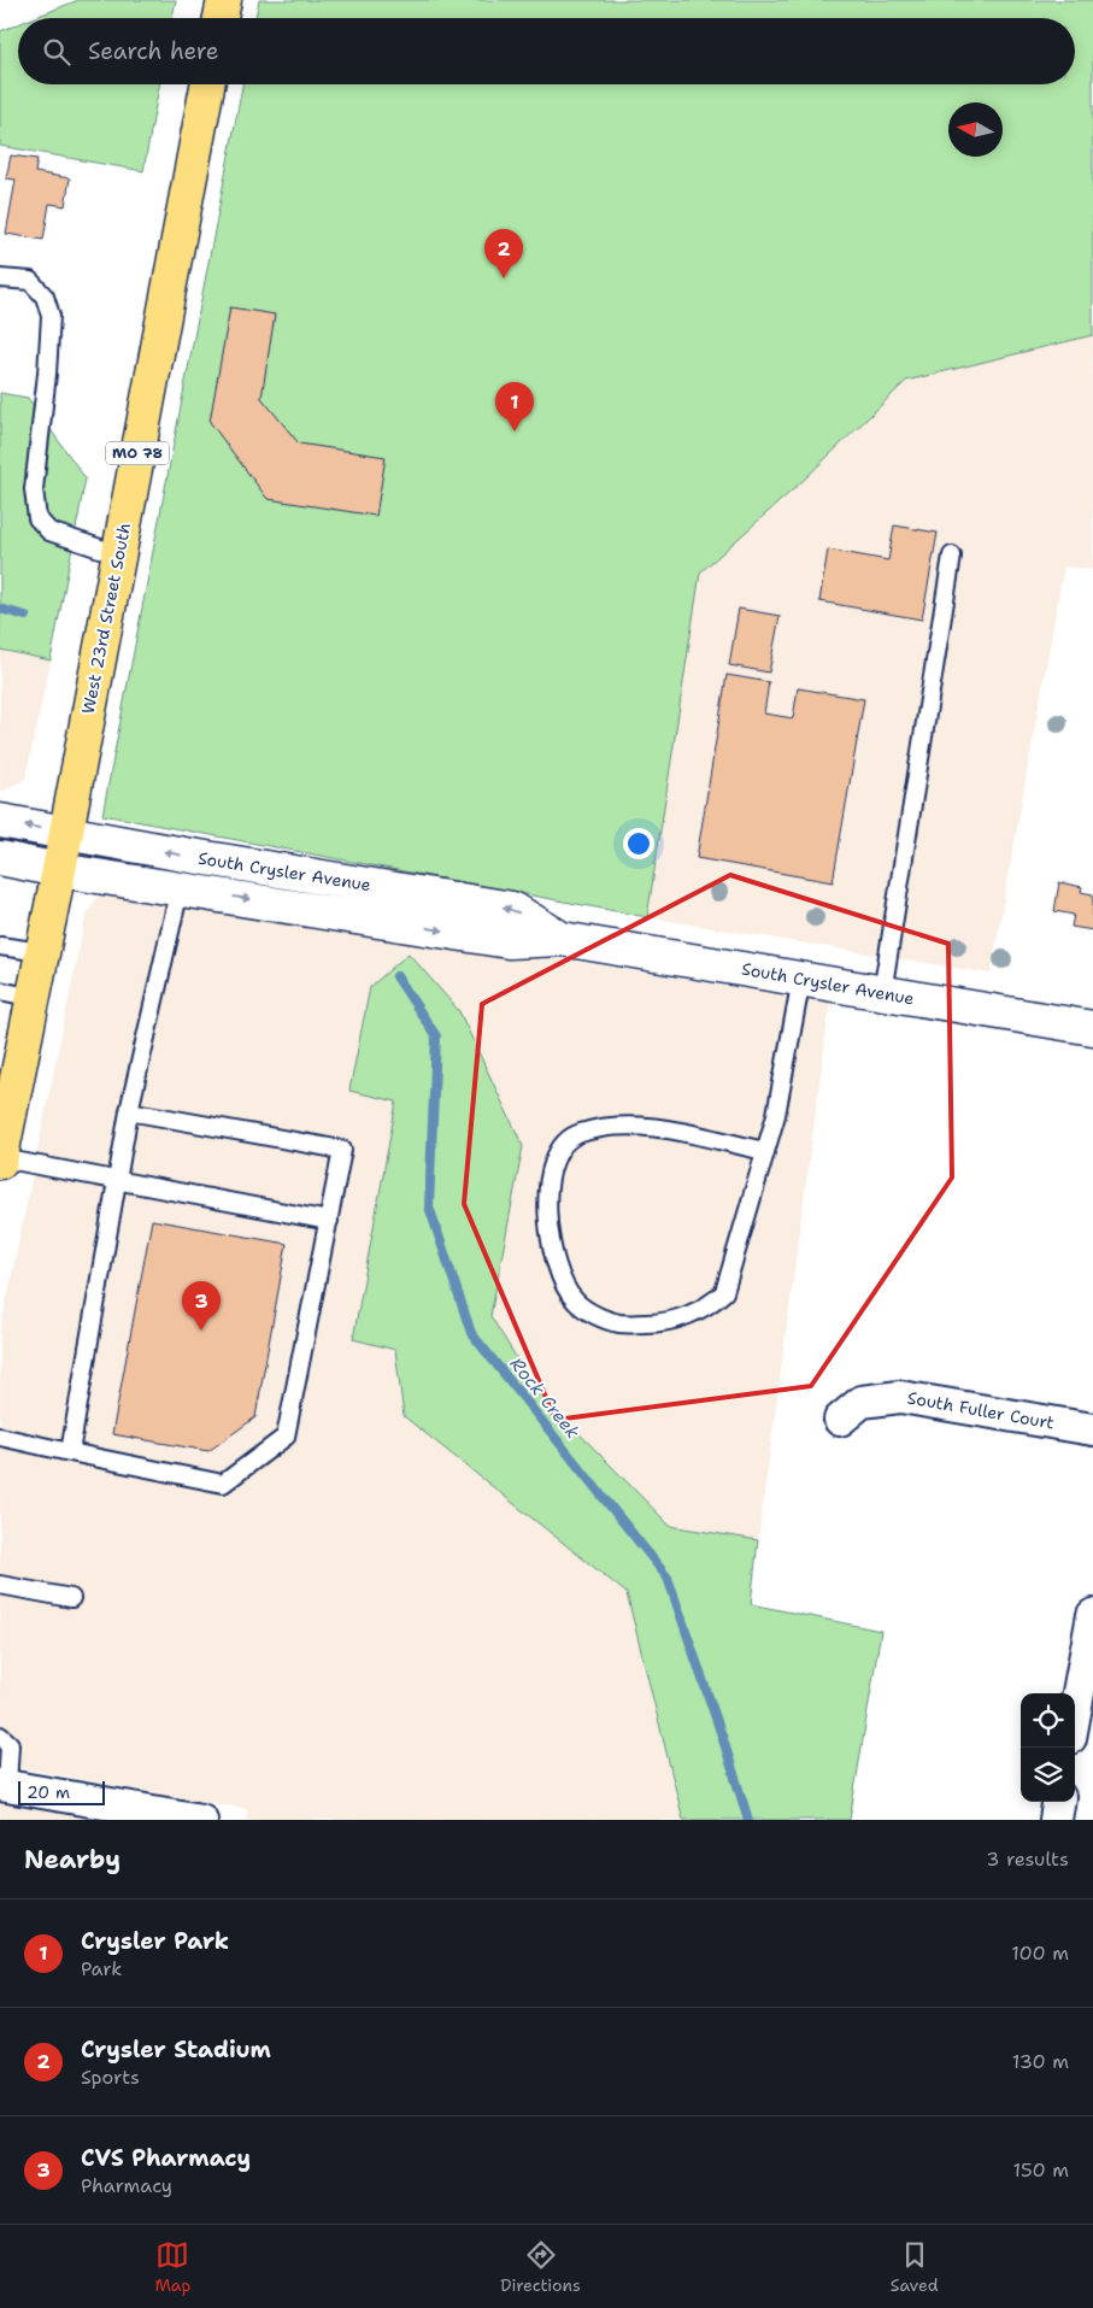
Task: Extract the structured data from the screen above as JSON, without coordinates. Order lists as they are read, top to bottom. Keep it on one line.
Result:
{"streets":{"main road":["MO 78","West 23rd Street South","South Crysler Avenue"],"street":["South Fuller Court"]},"crossings":[["West 23rd Street South","South Crysler Avenue"]],"water":["Rock Creek"],"scale_bar":"20 m","north":"left","page":{"search":"Search here","pins":["2","1","3"],"scale":"20 m","heading":["Nearby","3 results"],"list":[{"mark":"1","name":"Crysler Park","note":"Park","value":"100 m"},{"mark":"2","name":"Crysler Stadium","note":"Sports","value":"130 m"},{"mark":"3","name":"CVS Pharmacy","note":"Pharmacy","value":"150 m"}],"nav":["Map","Directions","Saved"]}}
